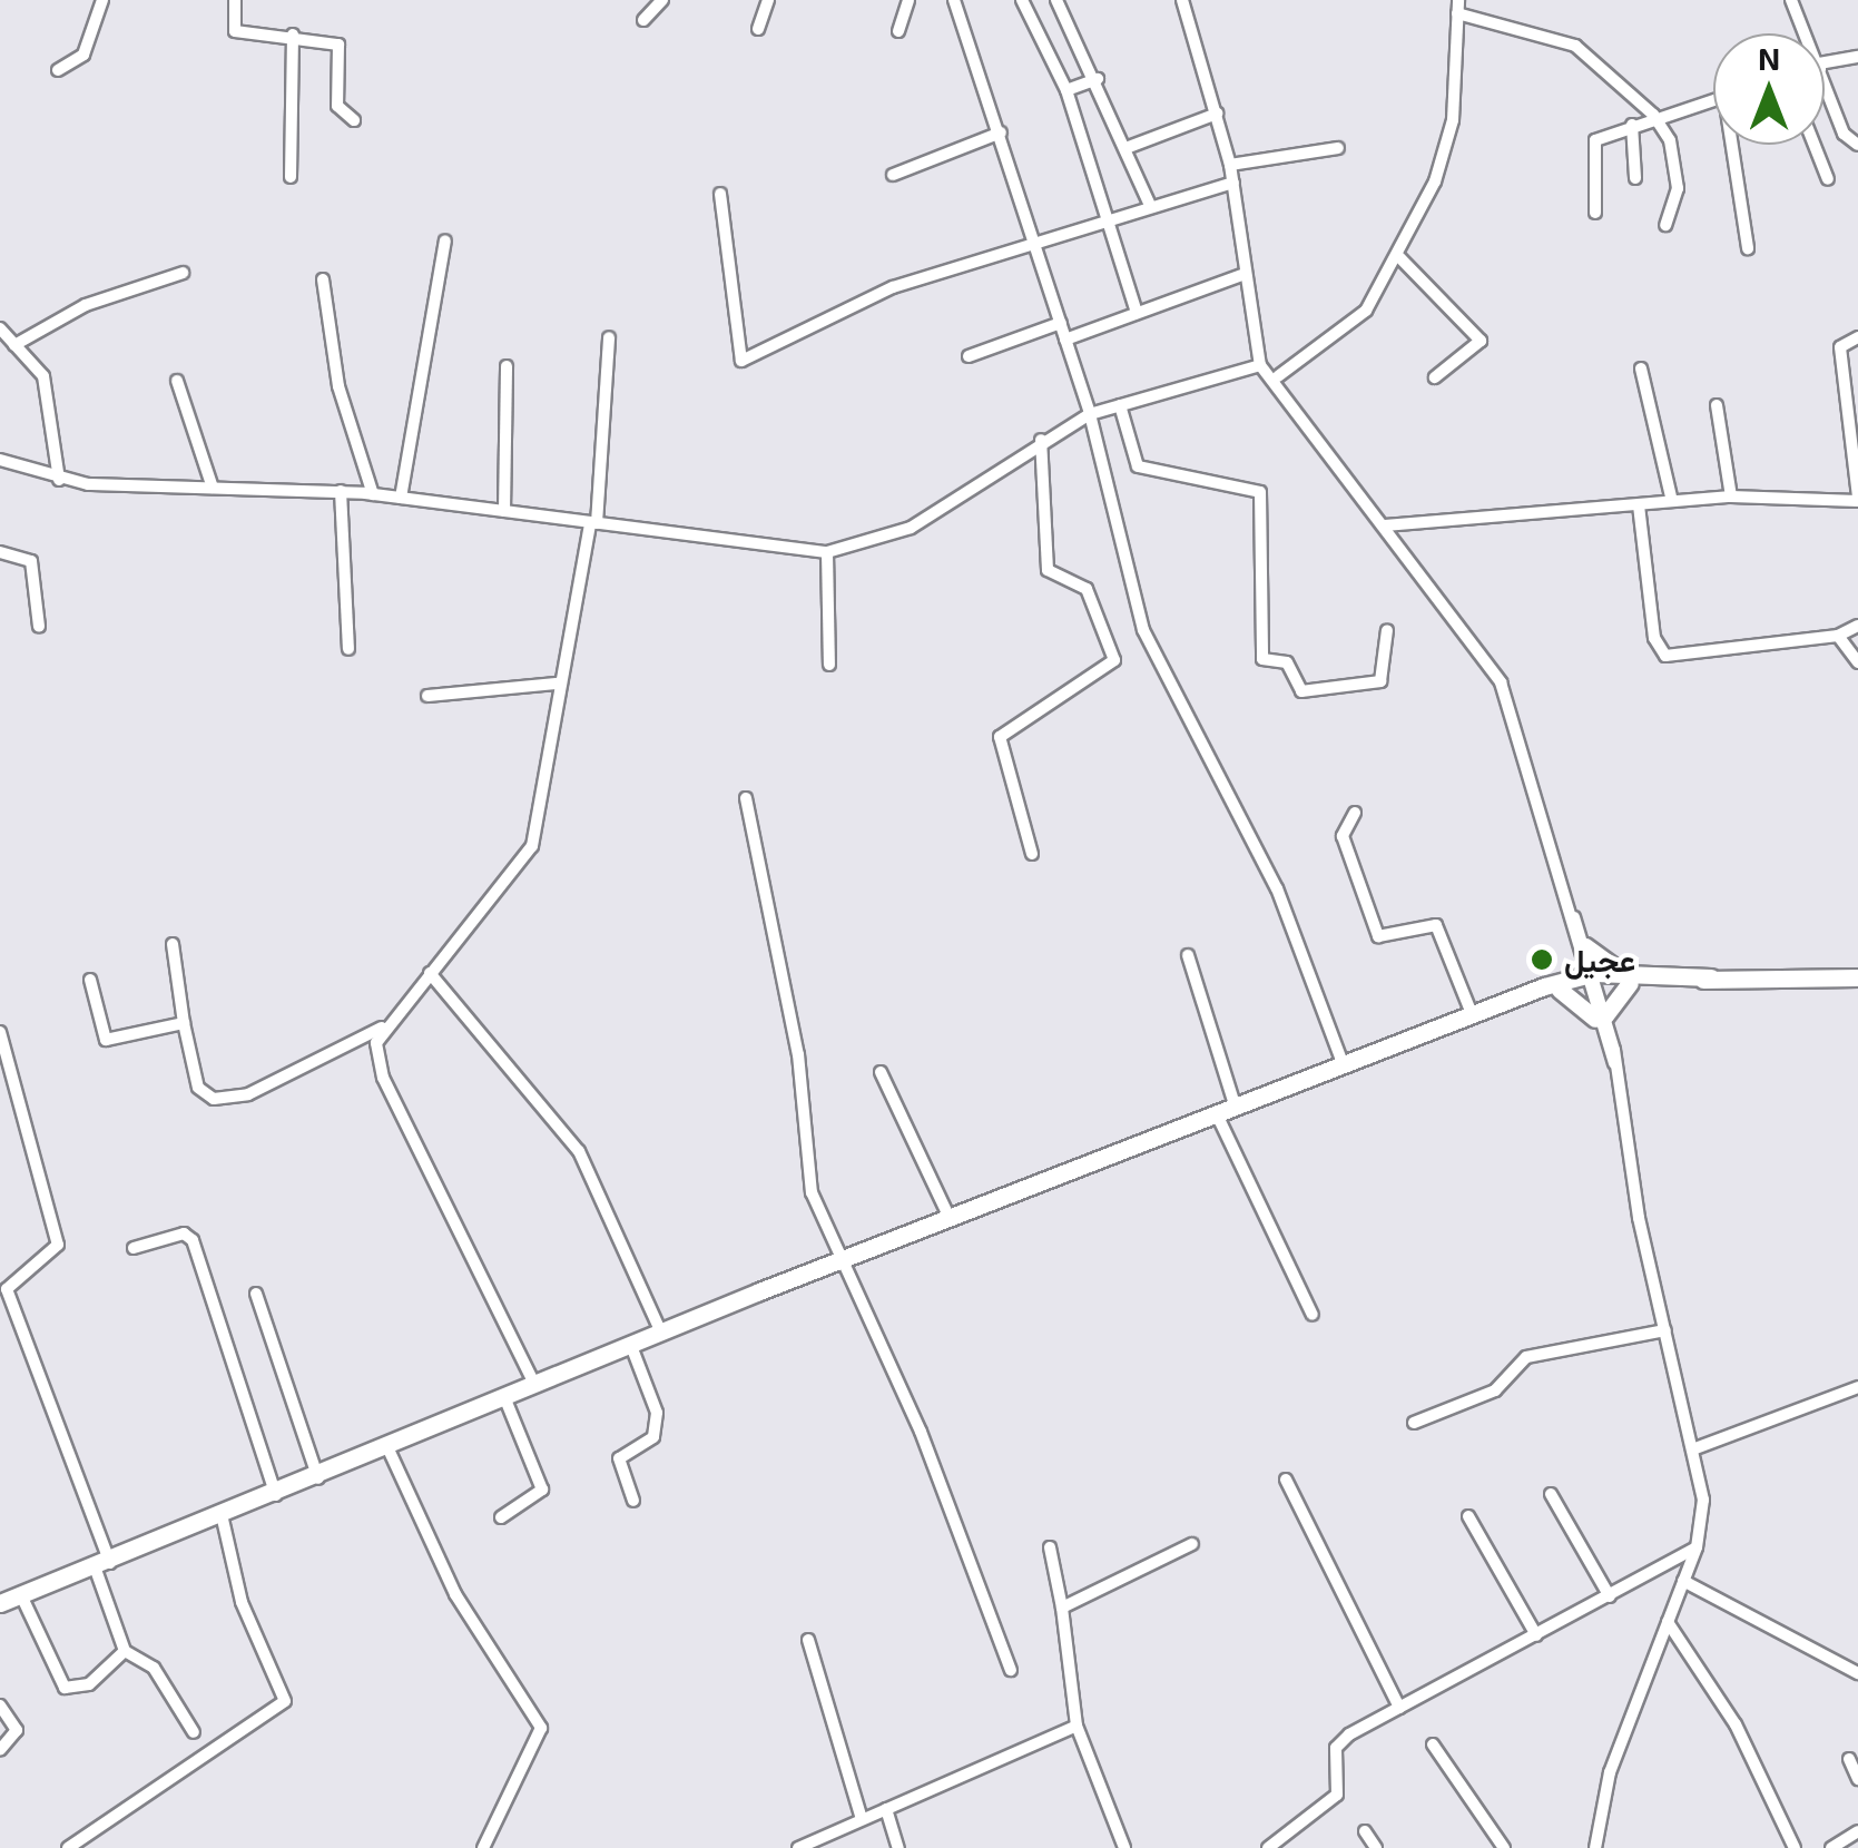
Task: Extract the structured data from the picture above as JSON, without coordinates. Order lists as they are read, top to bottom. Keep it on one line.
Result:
{"places":["عجيل"],"north":"top"}
